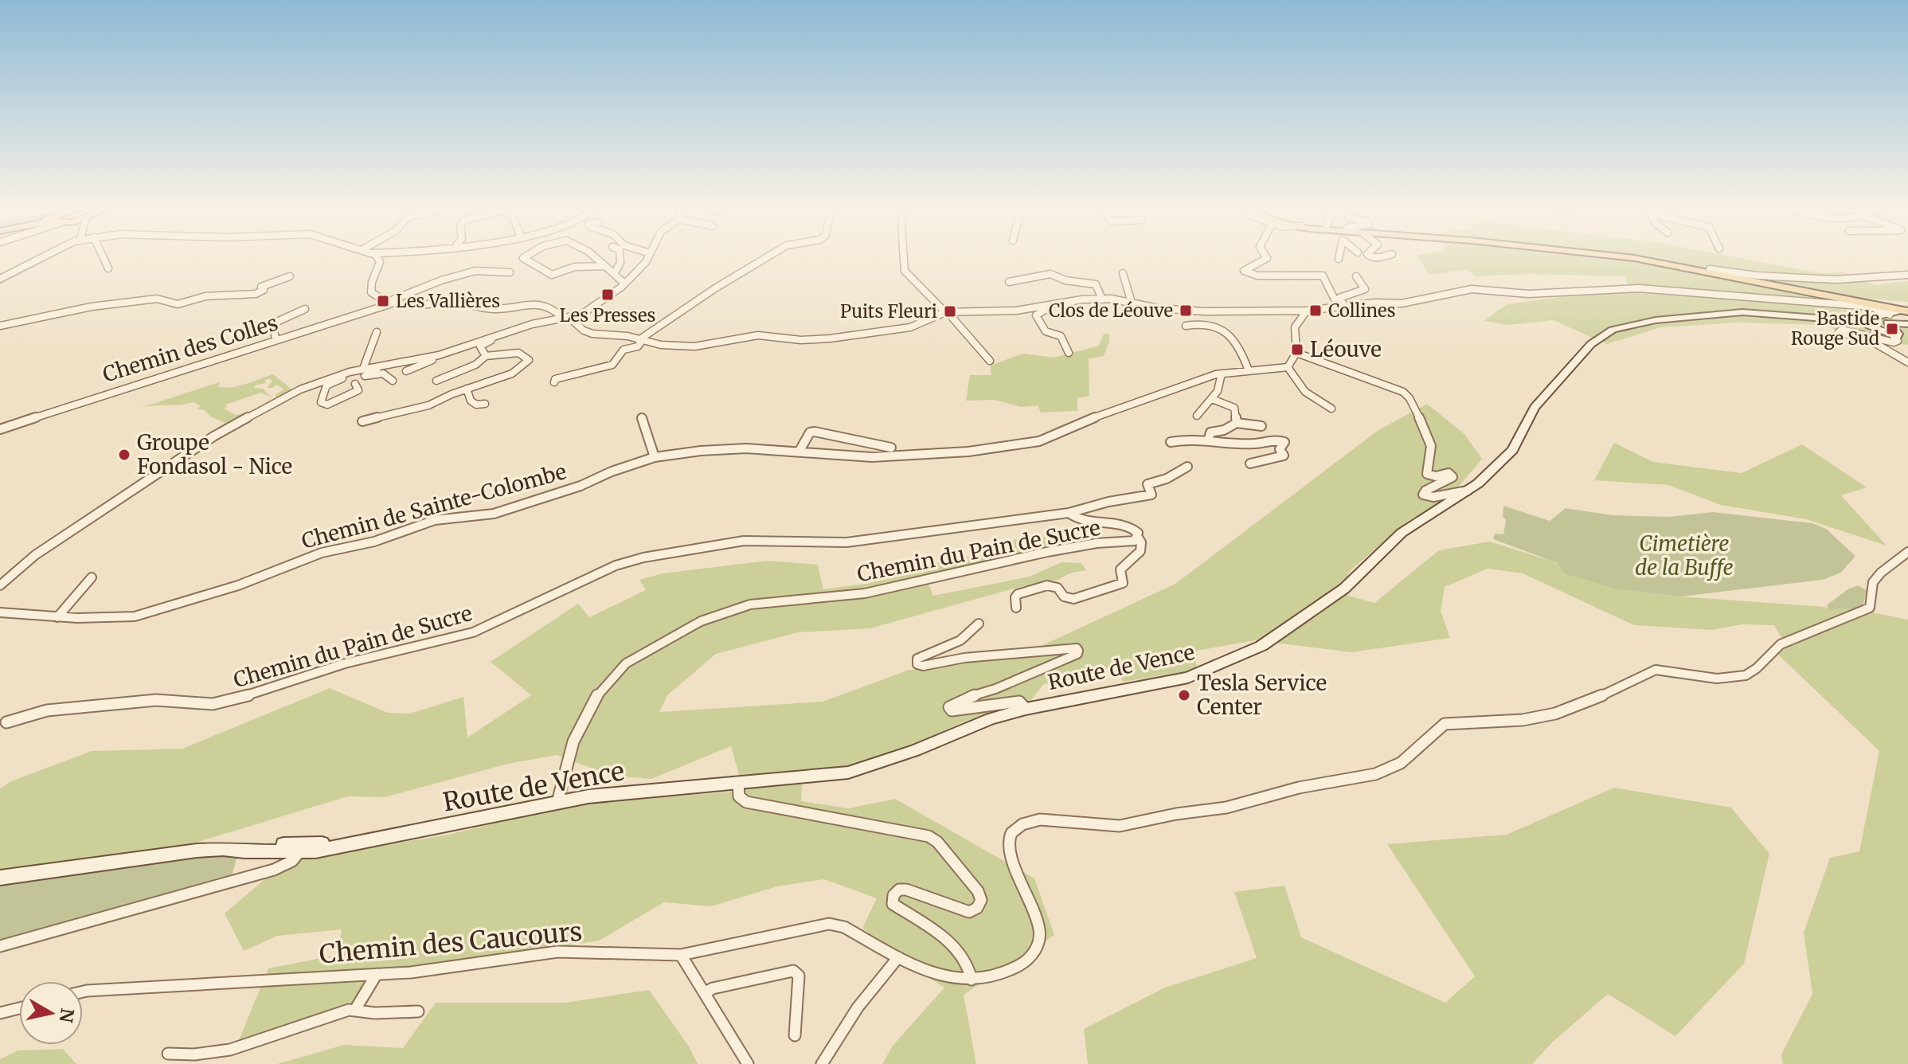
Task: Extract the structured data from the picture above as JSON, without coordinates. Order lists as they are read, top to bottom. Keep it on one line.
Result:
{"streets":{"main road":["Route de Vence"],"street":["Chemin des Colles","Chemin de Sainte-Colombe","Chemin du Pain de Sucre","Chemin des Caucours"]},"crossings":[["Chemin du Pain de Sucre","Route de Vence"]],"parks":["Cimetière de la Buffe"],"places":{"transit":["Les Presses","Les Vallières","Clos de Léouve","Collines","Puits Fleuri","Bastide Rouge Sud","Léouve"],"other":["Groupe Fondasol - Nice","Tesla Service Center"]},"north":"right"}
